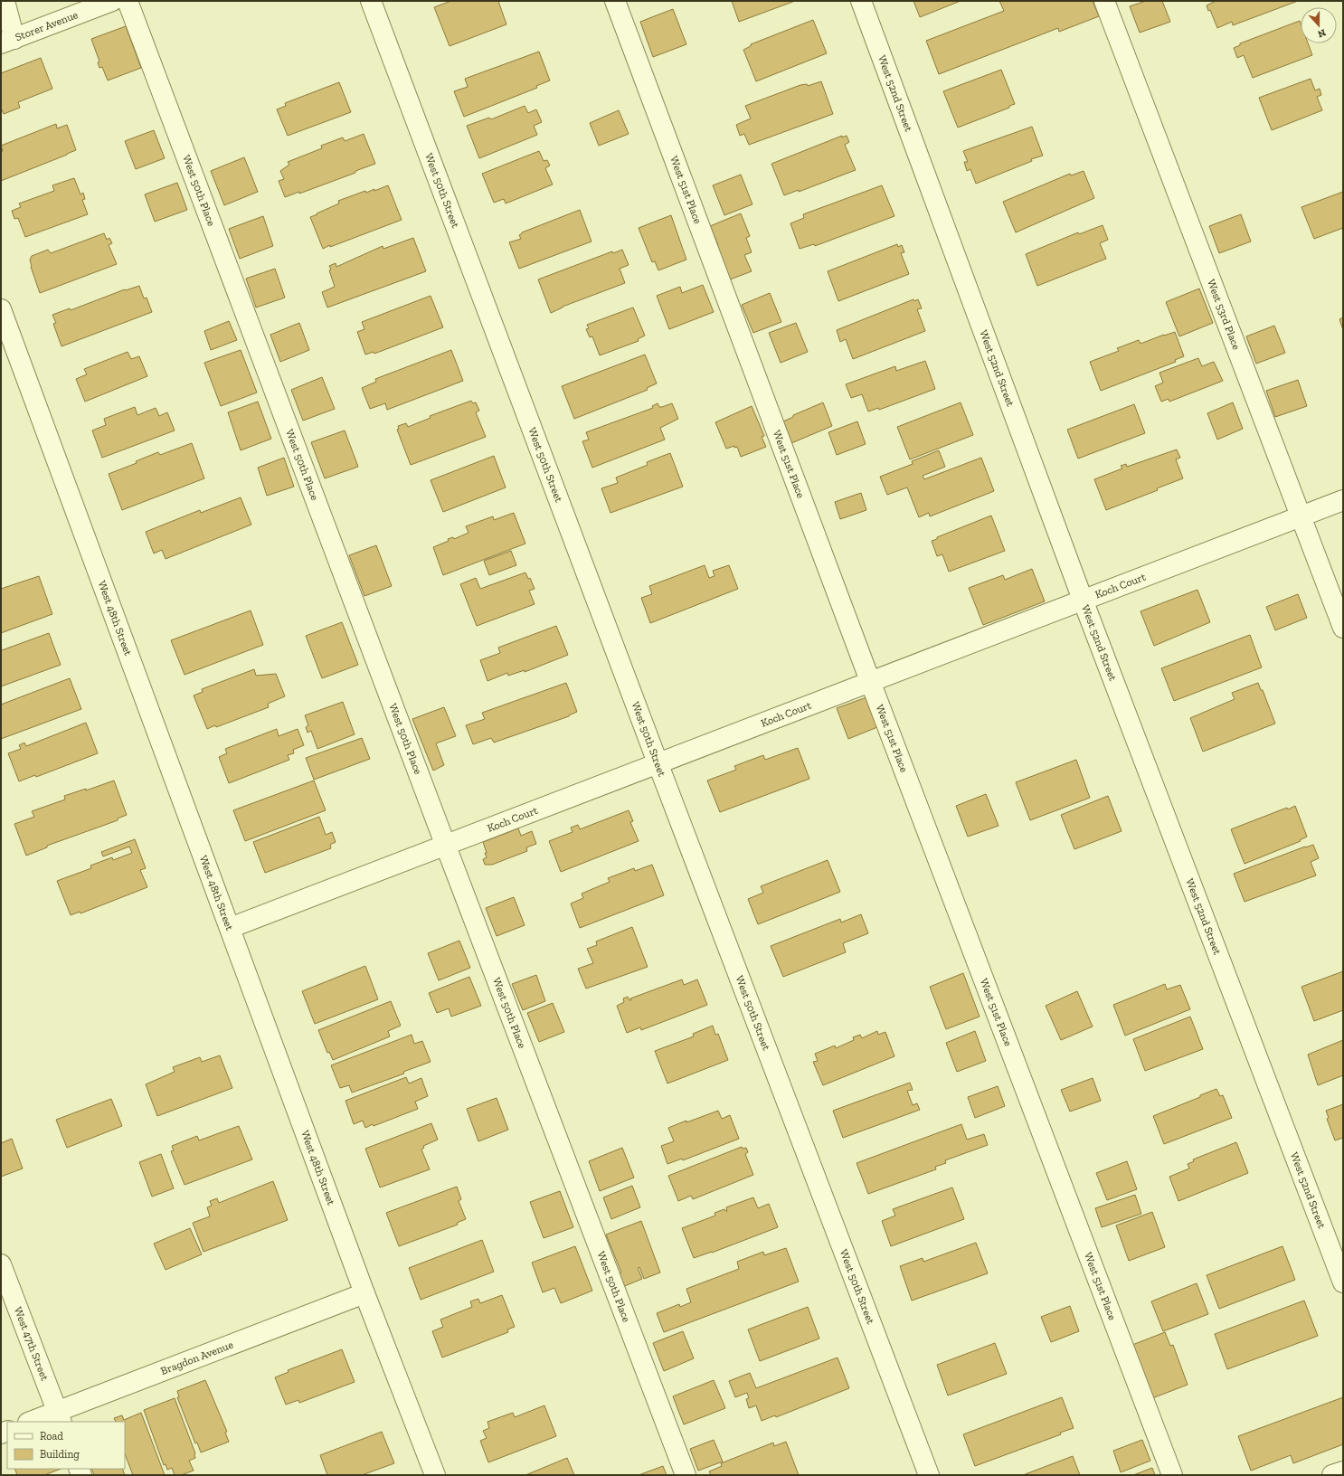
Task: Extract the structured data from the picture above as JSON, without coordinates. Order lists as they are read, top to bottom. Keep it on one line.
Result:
{"streets":{"street":["Storer Avenue","West 52nd Street","West 50th Place","West 50th Street","West 51st Place","West 53rd Place","Koch Court","West 48th Street","West 47th Street","Bragdon Avenue"]},"crossings":[["West 52nd Street","Koch Court"],["West 50th Place","Koch Court"],["West 50th Street","Koch Court"],["West 51st Place","Koch Court"],["West 53rd Place","Koch Court"],["Koch Court","West 48th Street"],["West 48th Street","Bragdon Avenue"],["West 47th Street","Bragdon Avenue"]],"legend":["Road","Building"],"north":"bottom"}
